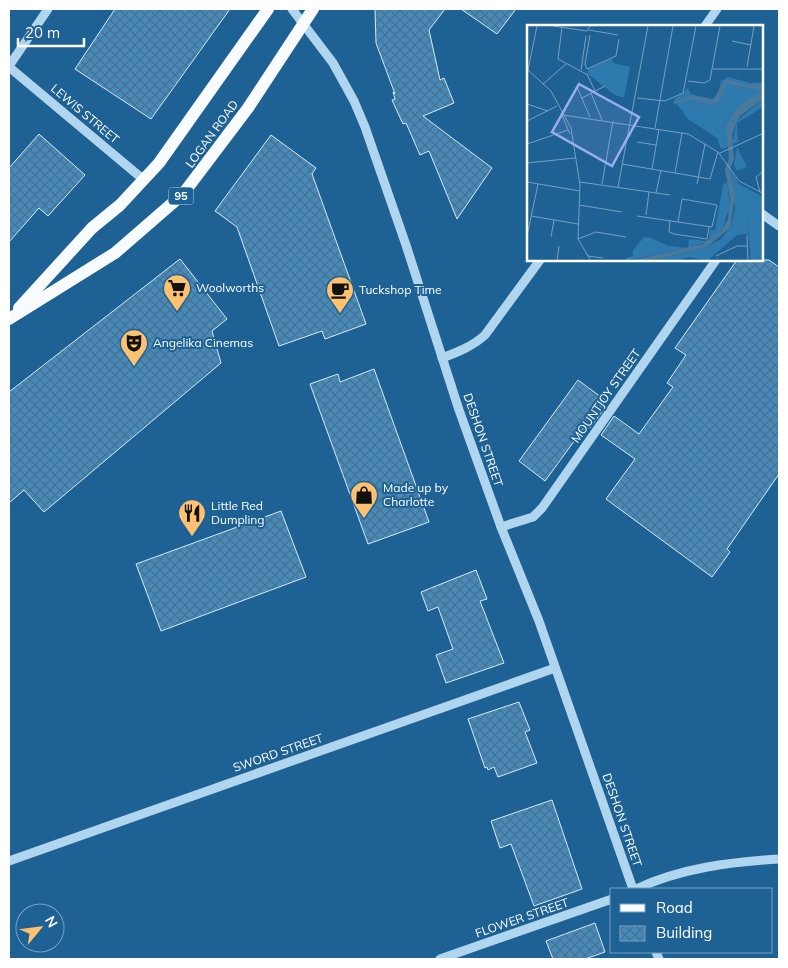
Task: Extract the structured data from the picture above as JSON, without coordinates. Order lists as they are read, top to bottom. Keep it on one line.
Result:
{"streets":{"main road":["LOGAN ROAD","95"],"street":["LEWIS STREET","MOUNTJOY STREET","DESHON STREET","SWORD STREET","FLOWER STREET"]},"crossings":[["LEWIS STREET","LOGAN ROAD"],["LOGAN ROAD","DESHON STREET"],["MOUNTJOY STREET","DESHON STREET"],["DESHON STREET","SWORD STREET"]],"places":{"supermarket":["Woolworths"],"cafe":["Tuckshop Time"],"theatre":["Angelika Cinemas"],"shop":["Made up by Charlotte"],"restaurant":["Little Red Dumpling"]},"legend":["Road","Building"],"scale_bar":"20 m","north":"top right"}
